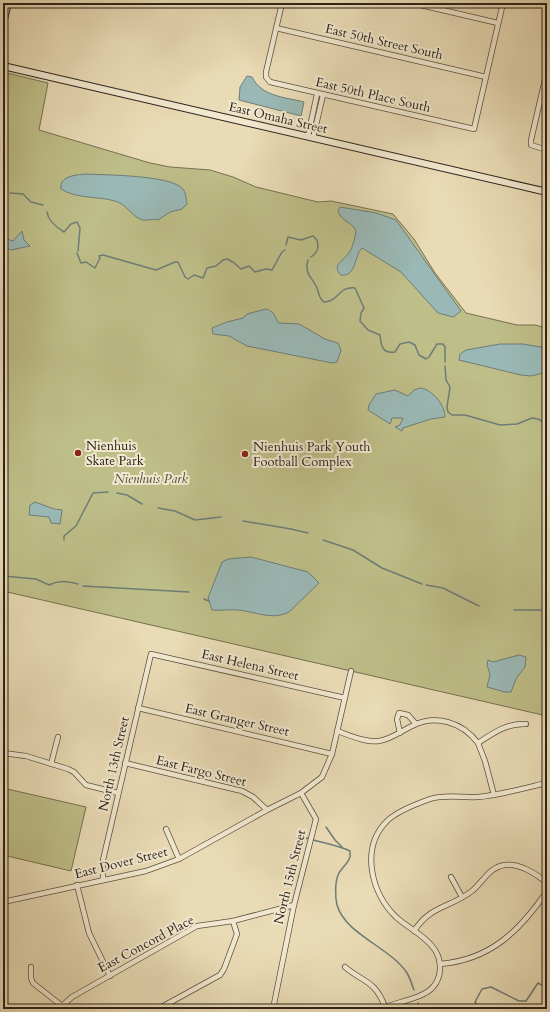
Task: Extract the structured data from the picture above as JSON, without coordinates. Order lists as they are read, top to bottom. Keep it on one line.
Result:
{"streets":{"street":["East 50th Street South","East 50th Place South","East Omaha Street","East Helena Street","East Granger Street","North 13th Street","East Fargo Street","East Dover Street","North 15th Street","East Concord Place"]},"crossings":[["East 50th Street South","East 50th Place South"],["East Helena Street","North 13th Street"],["East Granger Street","North 13th Street"],["North 13th Street","East Fargo Street"],["North 13th Street","East Dover Street"],["East Fargo Street","East Dover Street"],["East Dover Street","North 15th Street"],["North 15th Street","East Concord Place"]],"parks":["Nienhuis Park"],"places":["Nienhuis Skate Park","Nienhuis Park Youth Football Complex"]}
